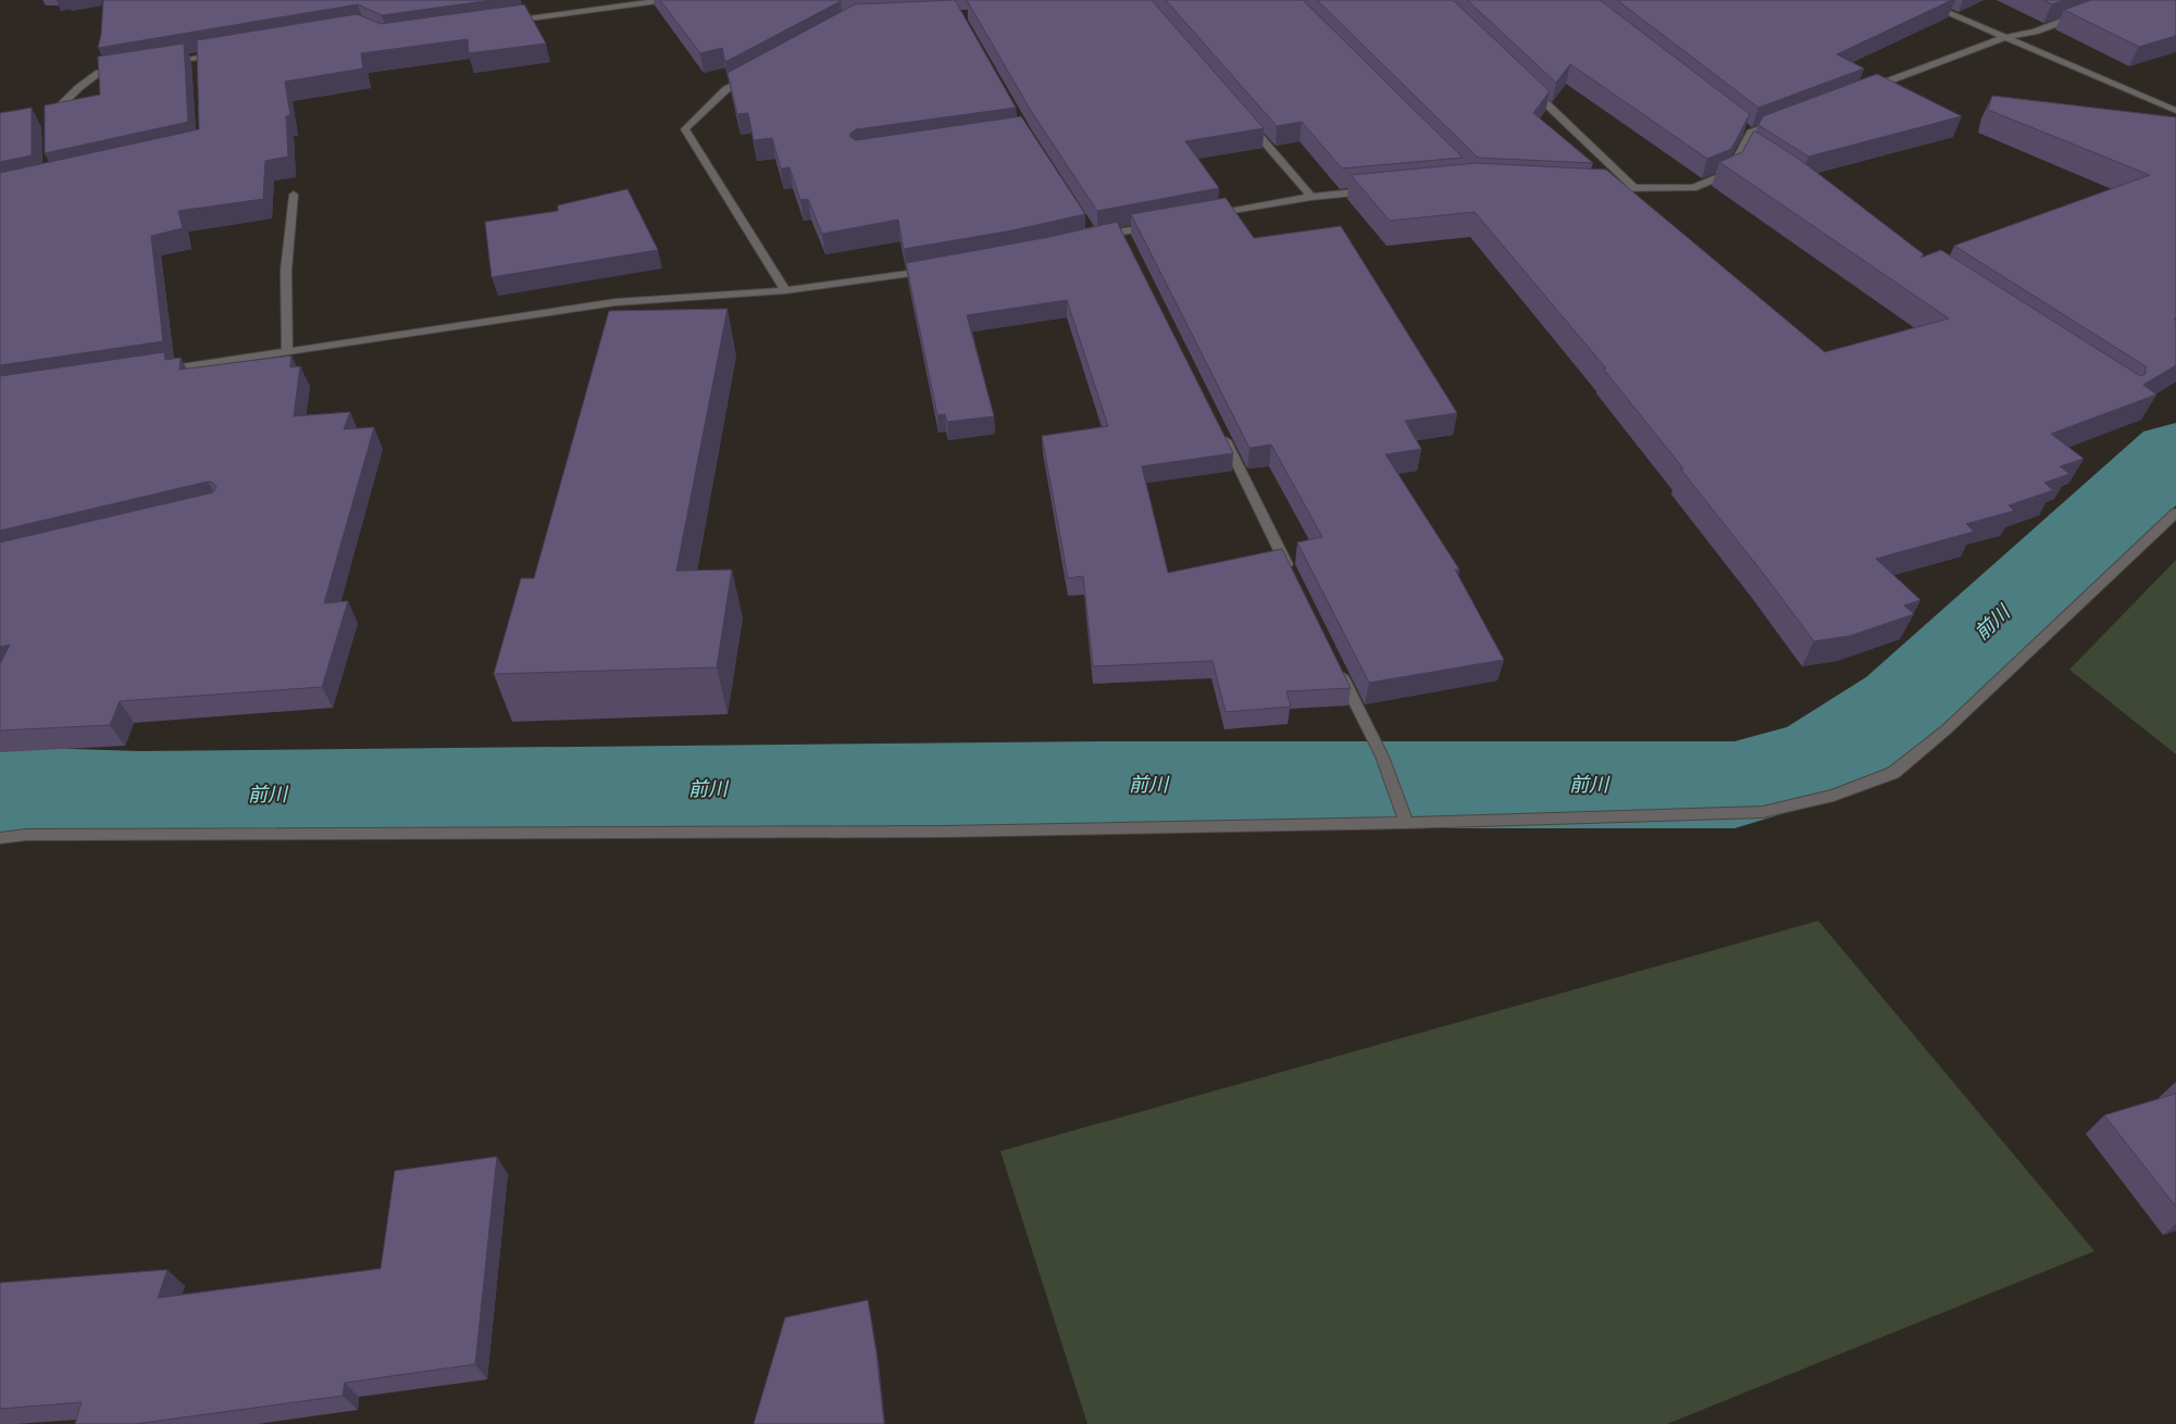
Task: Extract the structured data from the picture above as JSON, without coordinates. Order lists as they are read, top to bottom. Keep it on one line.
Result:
{"water":["前川"]}
